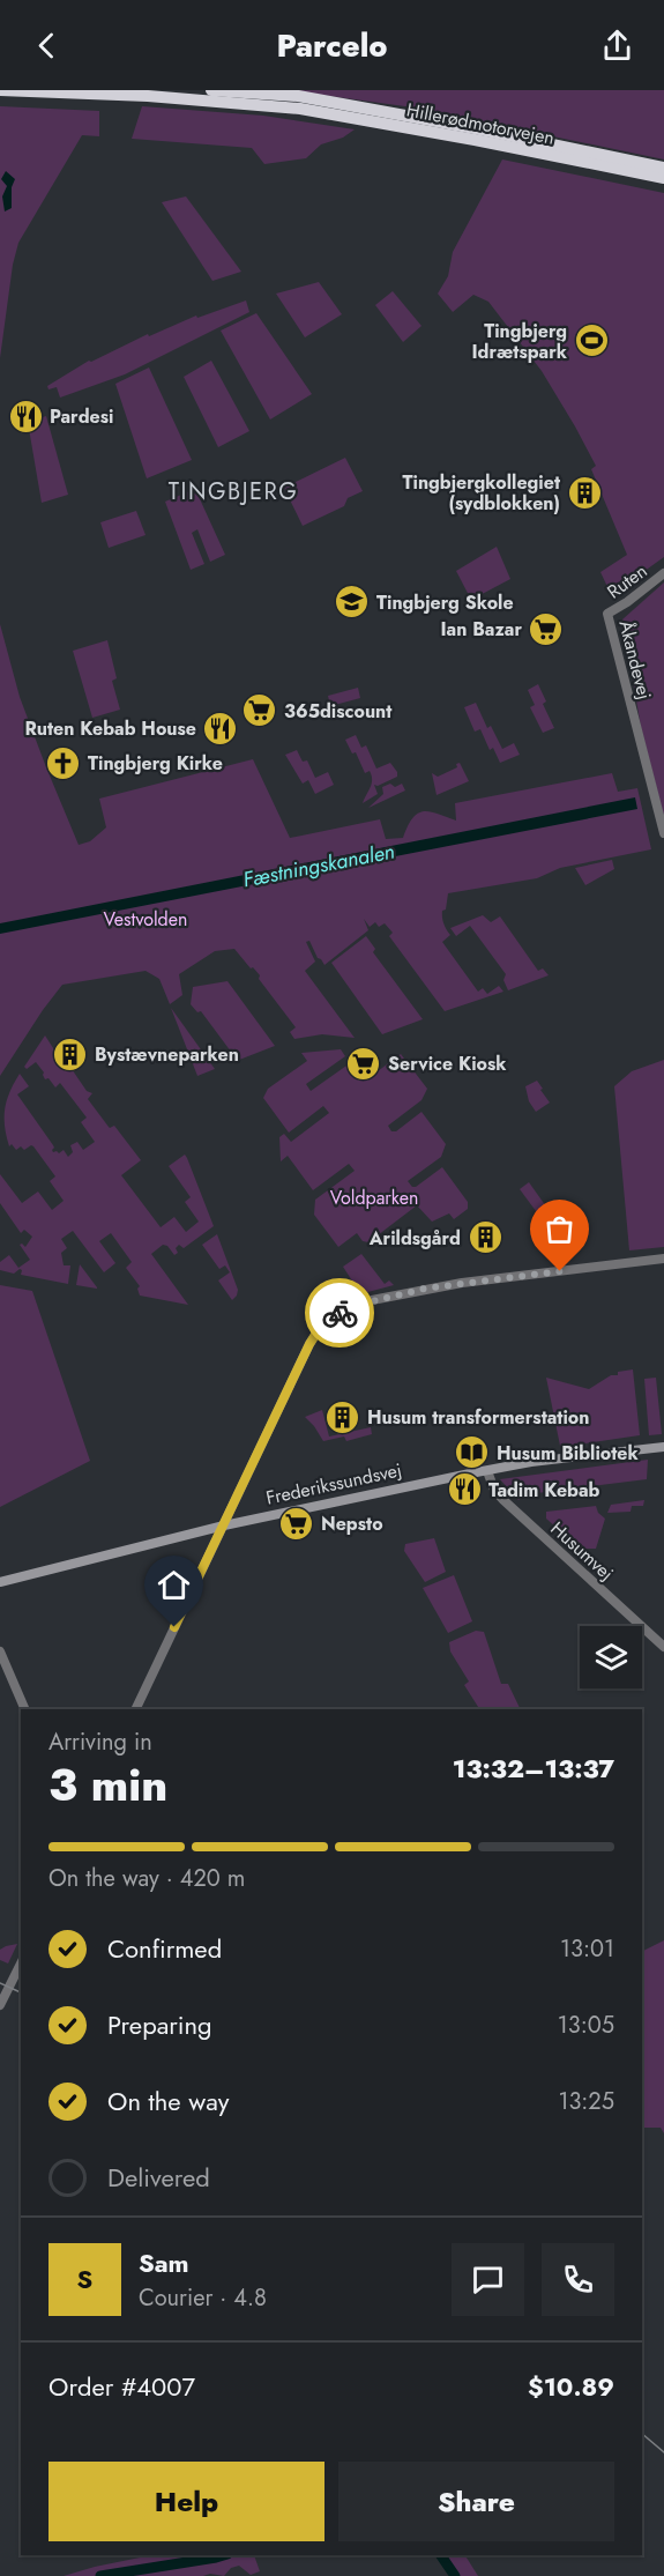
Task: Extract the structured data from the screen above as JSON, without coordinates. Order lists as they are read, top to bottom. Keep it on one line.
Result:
{"streets":{"highway":["Hillerødmotorvejen"],"main road":["Frederikssundsvej"],"street":["Ruten","Åkandevej","Husumvej"]},"crossings":[["Ruten","Åkandevej"],["Frederikssundsvej","Husumvej"]],"districts":["TINGBJERG"],"water":["Fæstningskanalen"],"parks":["Vestvolden","Voldparken"],"places":{"sports":["Tingbjerg Idrætspark"],"restaurant":["Pardesi","Ruten Kebab House","Tadim Kebab"],"building":["Tingbjergkollegiet (sydblokken)","Bystævneparken","Arildsgård","Husum transformerstation"],"school or university":["Tingbjerg Skole"],"supermarket":["Ian Bazar","365discount","Service Kiosk","Nepsto"],"church":["Tingbjerg Kirke"],"library":["Husum Bibliotek"]},"page":{"header":"Parcelo","heading":["3 min","Arriving in","13:32–13:37"],"panel":["Sam","Courier · 4.8","Order #4007","$10.89"],"bar":"On the way · 420 m","list":[["Confirmed","13:01"],["Preparing","13:05"],["On the way","13:25"],"Delivered"],"round":"S","buttons":["Help","Share"]}}
